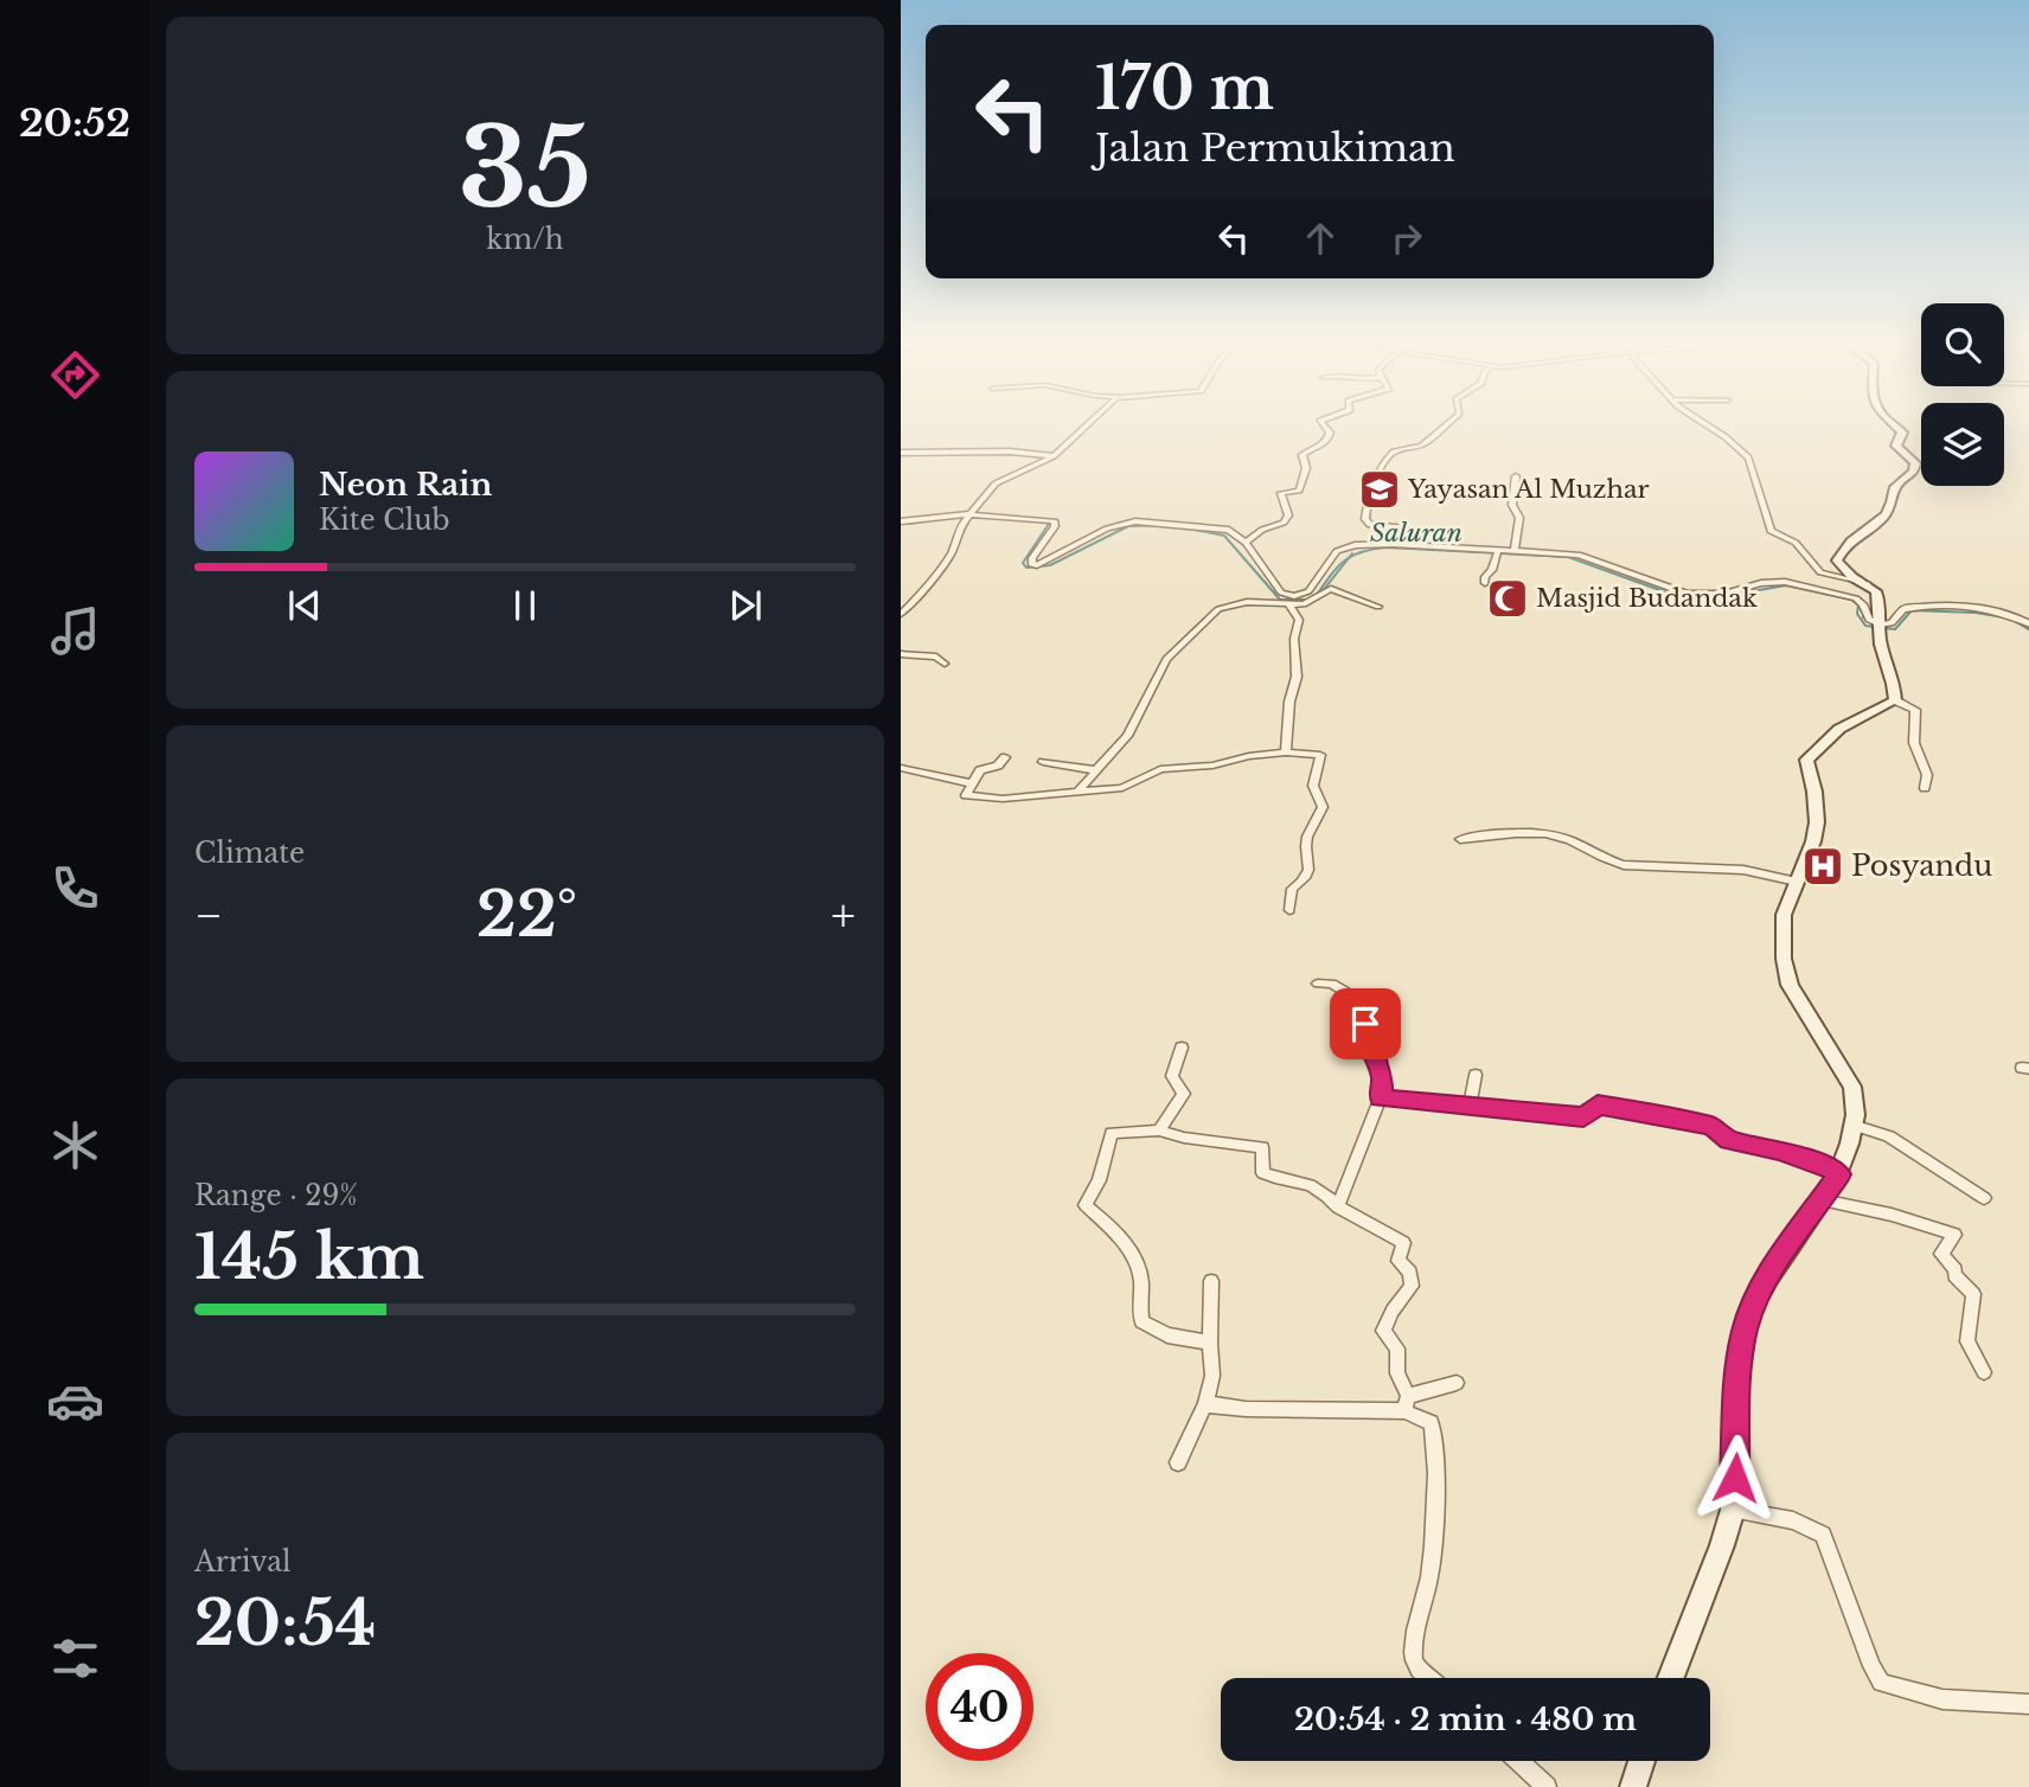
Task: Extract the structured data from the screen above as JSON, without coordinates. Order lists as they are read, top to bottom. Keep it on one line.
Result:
{"water":["Saluran"],"places":{"school or university":["Yayasan Al Muzhar"],"mosque":["Masjid Budandak"],"hospital":["Posyandu"]},"page":{"tabs":"20:52","tile":[["35","km/h"],"Climate",["Range · 29%","145 km"],["Arrival","20:54"]],"turn":["170 m","Jalan Permukiman"],"song":["Neon Rain","Kite Club"],"heat":["−","22°","+"],"limit":"40","trip":"20:54 · 2 min · 480 m"}}
